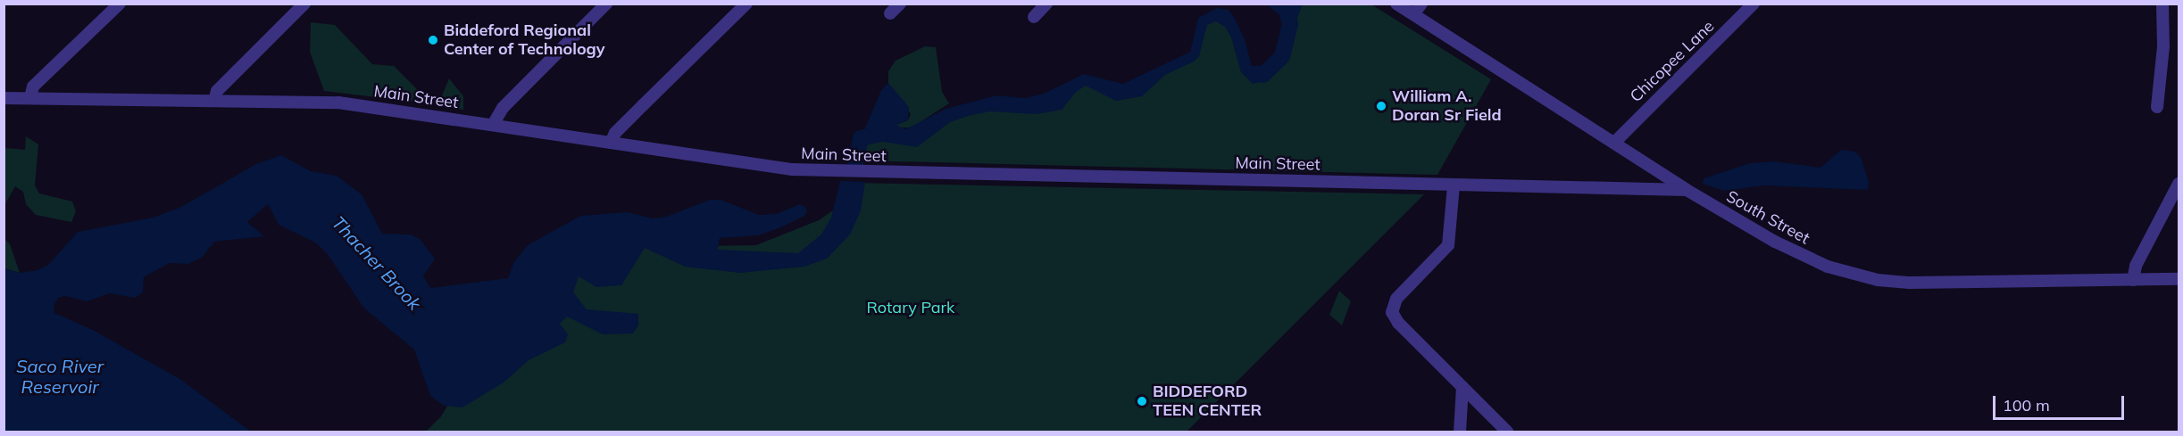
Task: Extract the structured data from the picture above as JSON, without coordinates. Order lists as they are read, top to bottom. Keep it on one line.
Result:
{"streets":{"street":["Chicopee Lane","Main Street","South Street"]},"crossings":[["Chicopee Lane","South Street"],["Main Street","South Street"]],"water":["Thacher Brook","Saco River Reservoir"],"parks":["Rotary Park"],"places":["Biddeford Regional Center of Technology","William A. Doran Sr Field","BIDDEFORD TEEN CENTER"],"scale_bar":"100 m"}
